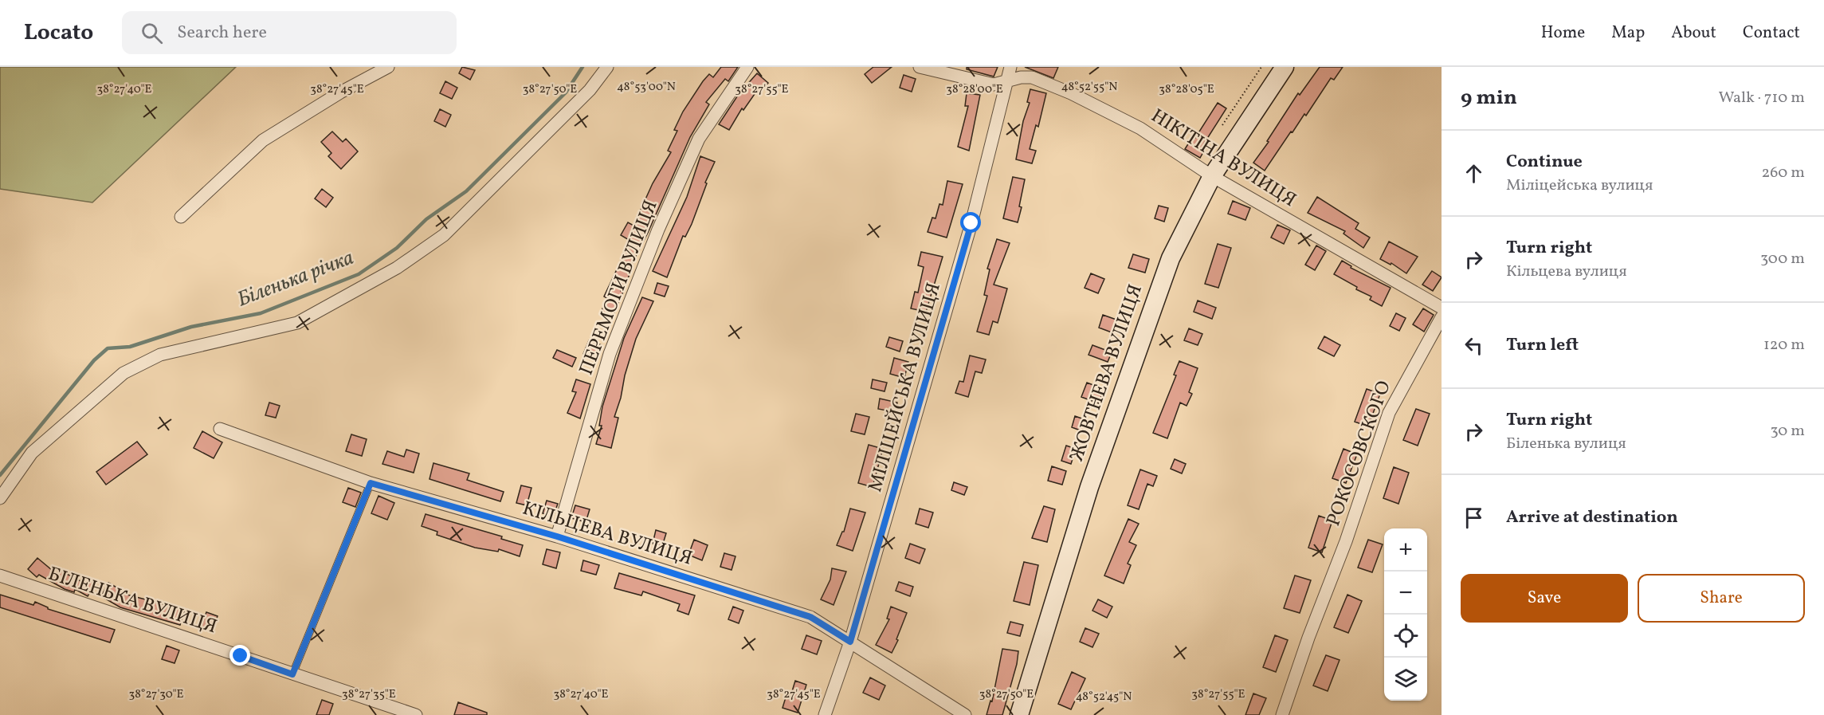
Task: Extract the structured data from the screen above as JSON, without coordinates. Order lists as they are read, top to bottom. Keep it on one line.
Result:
{"streets":{"main road":["ЖОВТНЕВА ВУЛИЦЯ"],"street":["НІКІТІНА ВУЛИЦЯ","ПЕРЕМОГИ ВУЛИЦЯ","МІЛІЦЕЙСЬКА ВУЛИЦЯ","РОКОСОВСКОГО","КІЛЬЦЕВА ВУЛИЦЯ","БІЛЕНЬКА ВУЛИЦЯ"]},"crossings":[["НІКІТІНА ВУЛИЦЯ","ЖОВТНЕВА ВУЛИЦЯ"],["НІКІТІНА ВУЛИЦЯ","МІЛІЦЕЙСЬКА ВУЛИЦЯ"],["ПЕРЕМОГИ ВУЛИЦЯ","КІЛЬЦЕВА ВУЛИЦЯ"],["МІЛІЦЕЙСЬКА ВУЛИЦЯ","КІЛЬЦЕВА ВУЛИЦЯ"]],"water":["Біленька річка"],"page":{"header":"Locato","search":"Search here","nav":["Home","Map","About","Contact"],"heading":["9 min","Walk · 710 m"],"list":[["Continue","Міліцейська вулиця","260 m"],["Turn right","Кільцева вулиця","300 m"],["Turn left","120 m"],["Turn right","Біленька вулиця","30 m"],"Arrive at destination"],"map_buttons":["+","−"],"buttons":["Save","Share"]},"coordinates":["48°53'00\"N","48°52'55\"N","38°27'40\"E","38°27'45\"E","38°27'50\"E","38°27'55\"E","38°28'00\"E","38°28'05\"E","38°27'30\"E","38°27'35\"E","48°52'45\"N"]}
